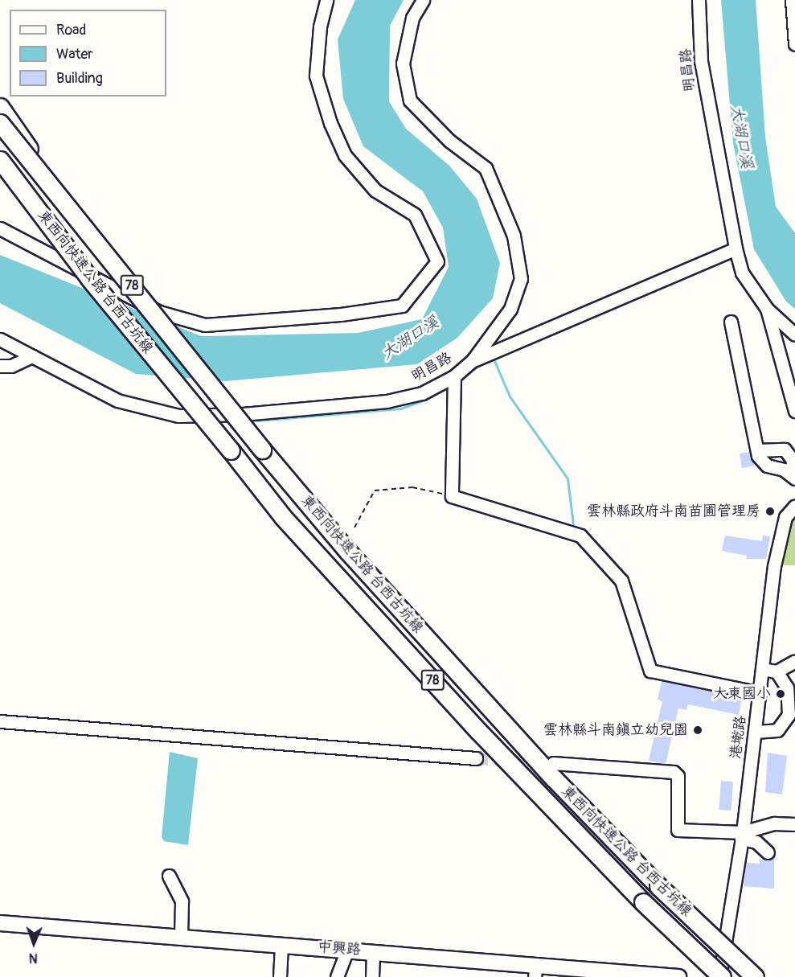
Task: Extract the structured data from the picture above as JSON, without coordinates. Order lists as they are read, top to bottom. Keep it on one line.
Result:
{"streets":{"highway":["東西向快速公路 台西古坑線","78"],"main road":["中興路"],"street":["明昌路","港墘路"]},"crossings":[["東西向快速公路 台西古坑線","港墘路"]],"water":["大湖口溪"],"places":["雲林縣政府斗南苗圃管理房","大東國小","雲林縣斗南鎮立幼兒園"],"legend":["Road","Water","Building"],"north":"bottom"}
